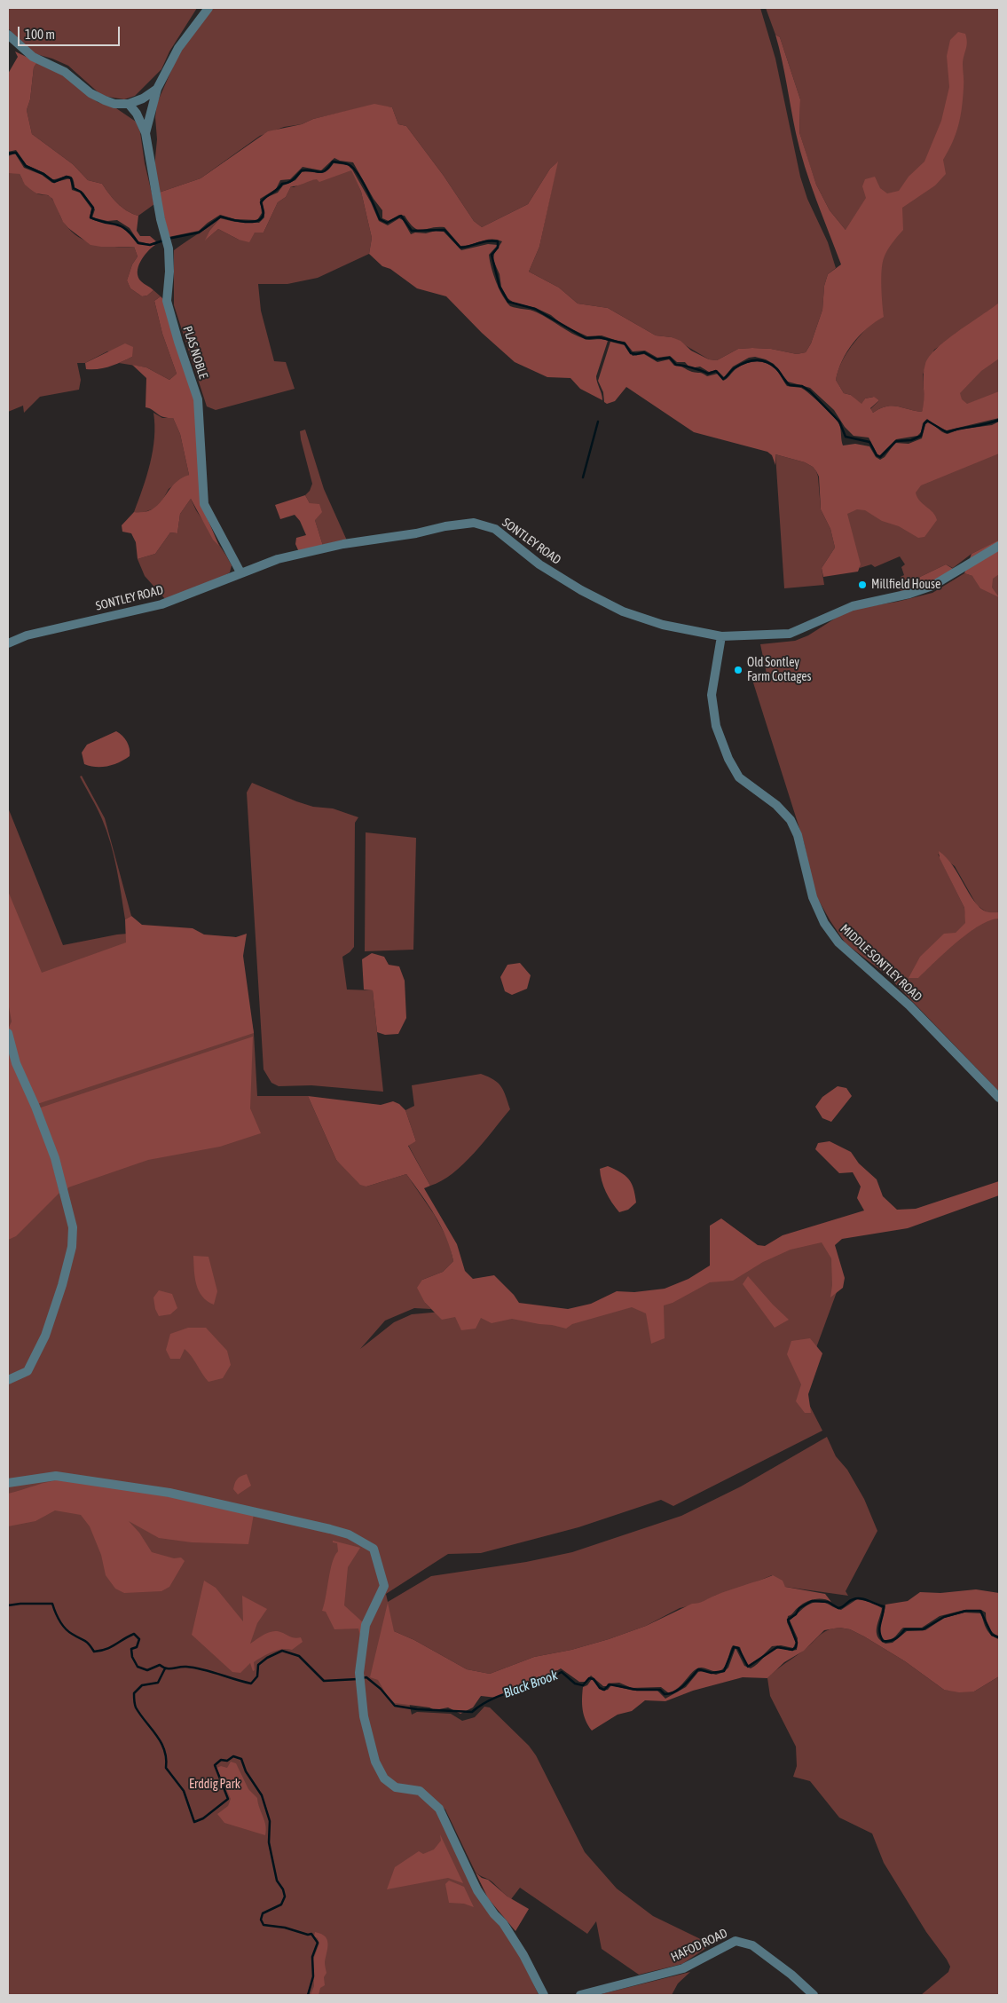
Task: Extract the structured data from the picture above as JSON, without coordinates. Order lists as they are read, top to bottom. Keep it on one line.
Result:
{"streets":{"street":["PLAS NOBLE","SONTLEY ROAD","MIDDLE SONTLEY ROAD","HAFOD ROAD"]},"crossings":[["PLAS NOBLE","SONTLEY ROAD"],["SONTLEY ROAD","MIDDLE SONTLEY ROAD"]],"water":["Black Brook"],"parks":["Erddig Park"],"places":["Millfield House","Old Sontley Farm Cottages"],"scale_bar":"100 m"}
